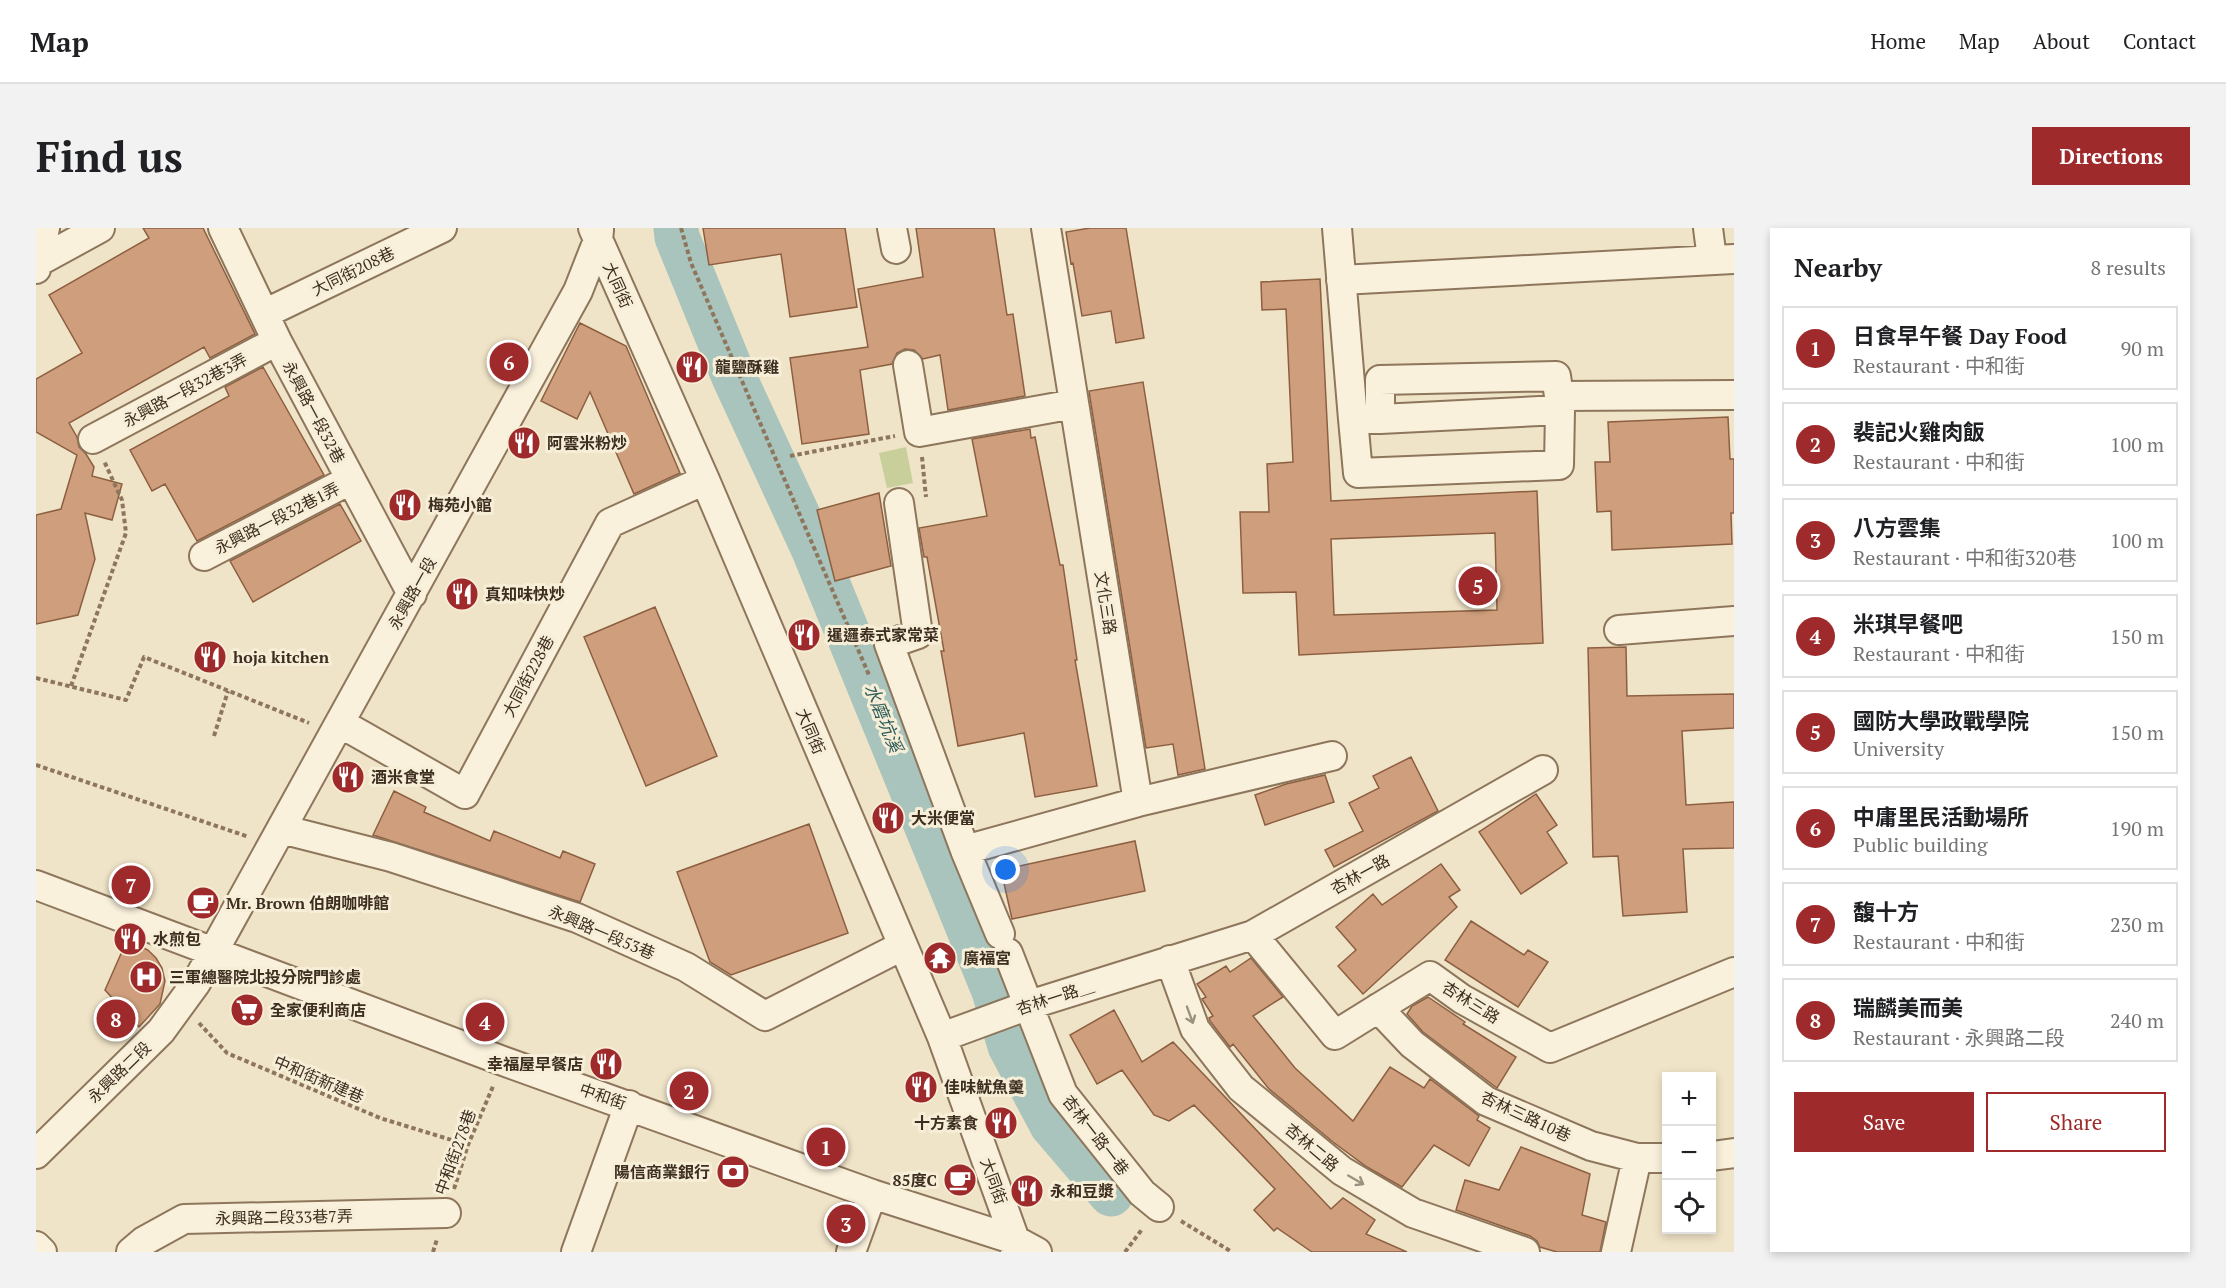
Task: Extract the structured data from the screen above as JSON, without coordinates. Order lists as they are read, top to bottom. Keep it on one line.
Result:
{"streets":{"street":["大同街208巷","大同街","永興路一段32巷3弄","永興路一段32巷","永興路一段32巷1弄","永興路一段","文化三路","大同街228巷","杏林一路","永興路一段53巷","杏林一路＿","杏林三路","永興路二段","中和街","杏林三路10巷","杏林一路一巷","杏林二路","永興路二段33巷7弄"],"path":["中和街新建巷","中和街278巷"]},"crossings":[["大同街208巷","永興路一段32巷"],["大同街","永興路一段"],["大同街","大同街228巷"],["大同街","永興路一段53巷"],["大同街","杏林一路＿"],["大同街","中和街"],["永興路一段32巷3弄","永興路一段32巷"],["永興路一段32巷","永興路一段32巷1弄"],["永興路一段32巷","永興路一段"],["永興路一段","大同街228巷"],["永興路一段","永興路一段53巷"],["永興路一段","永興路二段"],["永興路一段","中和街"],["杏林一路","杏林一路＿"],["杏林一路","杏林三路"],["杏林一路","杏林二路"],["杏林一路＿","杏林一路一巷"],["杏林一路＿","杏林二路"],["杏林三路","杏林三路10巷"],["永興路二段","中和街新建巷"],["永興路二段","中和街"],["中和街新建巷","中和街278巷"],["中和街","中和街278巷"],["中和街278巷","永興路二段33巷7弄"]],"one_way":["杏林二路"],"water":["水磨坑溪"],"places":{"restaurant":["龍鹽酥雞","阿雲米粉炒","梅苑小館","真知味快炒","暹邏泰式家常菜","hoja kitchen","酒米食堂","大米便當","水煎包","幸福屋早餐店","佳味魷魚羹","十方素食","永和豆漿"],"cafe":["Mr. Brown 伯朗咖啡館","85度C"],"temple":["廣福宮"],"hospital":["三軍總醫院北投分院門診處"],"supermarket":["全家便利商店"],"bank":["陽信商業銀行"]},"page":{"header":"Map","nav":["Home","Map","About","Contact"],"buttons":["Directions",["Save","Share"]],"title":"Find us","heading":["Nearby","8 results"],"list":[{"mark":"1","name":"日食早午餐 Day Food","note":"Restaurant · 中和街","value":"90 m"},{"mark":"2","name":"裴記火雞肉飯","note":"Restaurant · 中和街","value":"100 m"},{"mark":"3","name":"八方雲集","note":"Restaurant · 中和街320巷","value":"100 m"},{"mark":"4","name":"米琪早餐吧","note":"Restaurant · 中和街","value":"150 m"},{"mark":"5","name":"國防大學政戰學院","note":"University","value":"150 m"},{"mark":"6","name":"中庸里民活動場所","note":"Public building","value":"190 m"},{"mark":"7","name":"馥十方","note":"Restaurant · 中和街","value":"230 m"},{"mark":"8","name":"瑞麟美而美","note":"Restaurant · 永興路二段","value":"240 m"}],"pins":["6","5","7","8","4","2","1","3"],"map_buttons":["+","−"]}}
